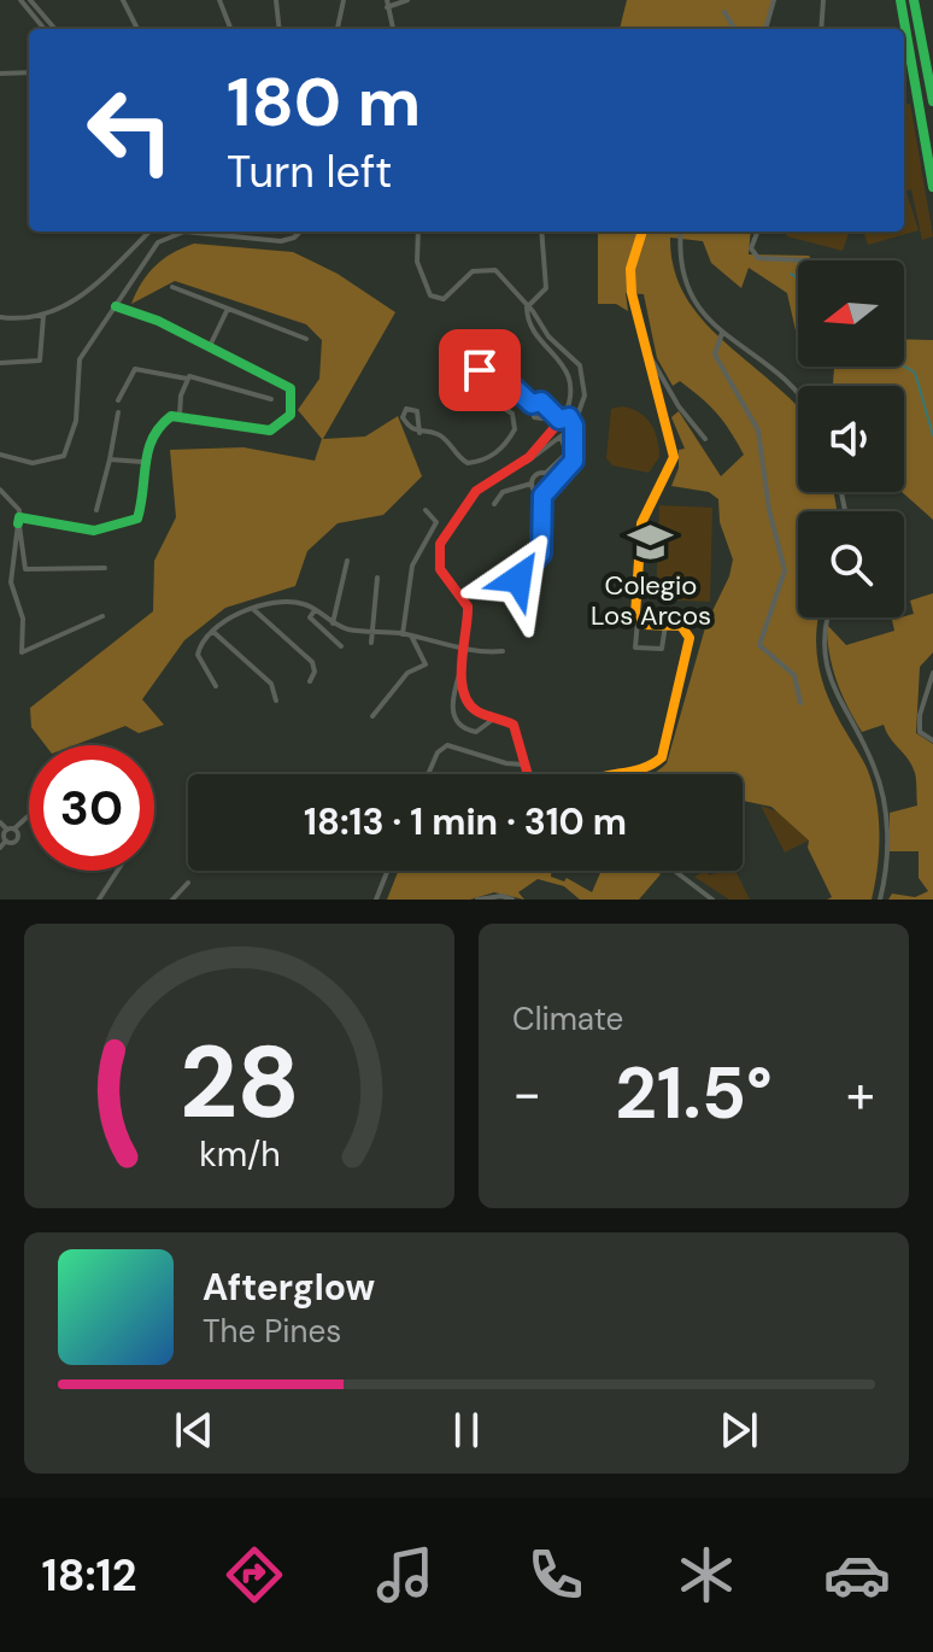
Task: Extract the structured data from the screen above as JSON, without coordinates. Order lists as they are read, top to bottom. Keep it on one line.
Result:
{"places":{"school or university":["Colegio Los Arcos"]},"north":"left","page":{"turn":["180 m","Turn left"],"limit":"30","trip":"18:13 · 1 min · 310 m","tile":"Climate","heat":["−","21.5°","+"],"song":["Afterglow","The Pines"],"tabs":"18:12","gauge":["28","km/h"]}}
